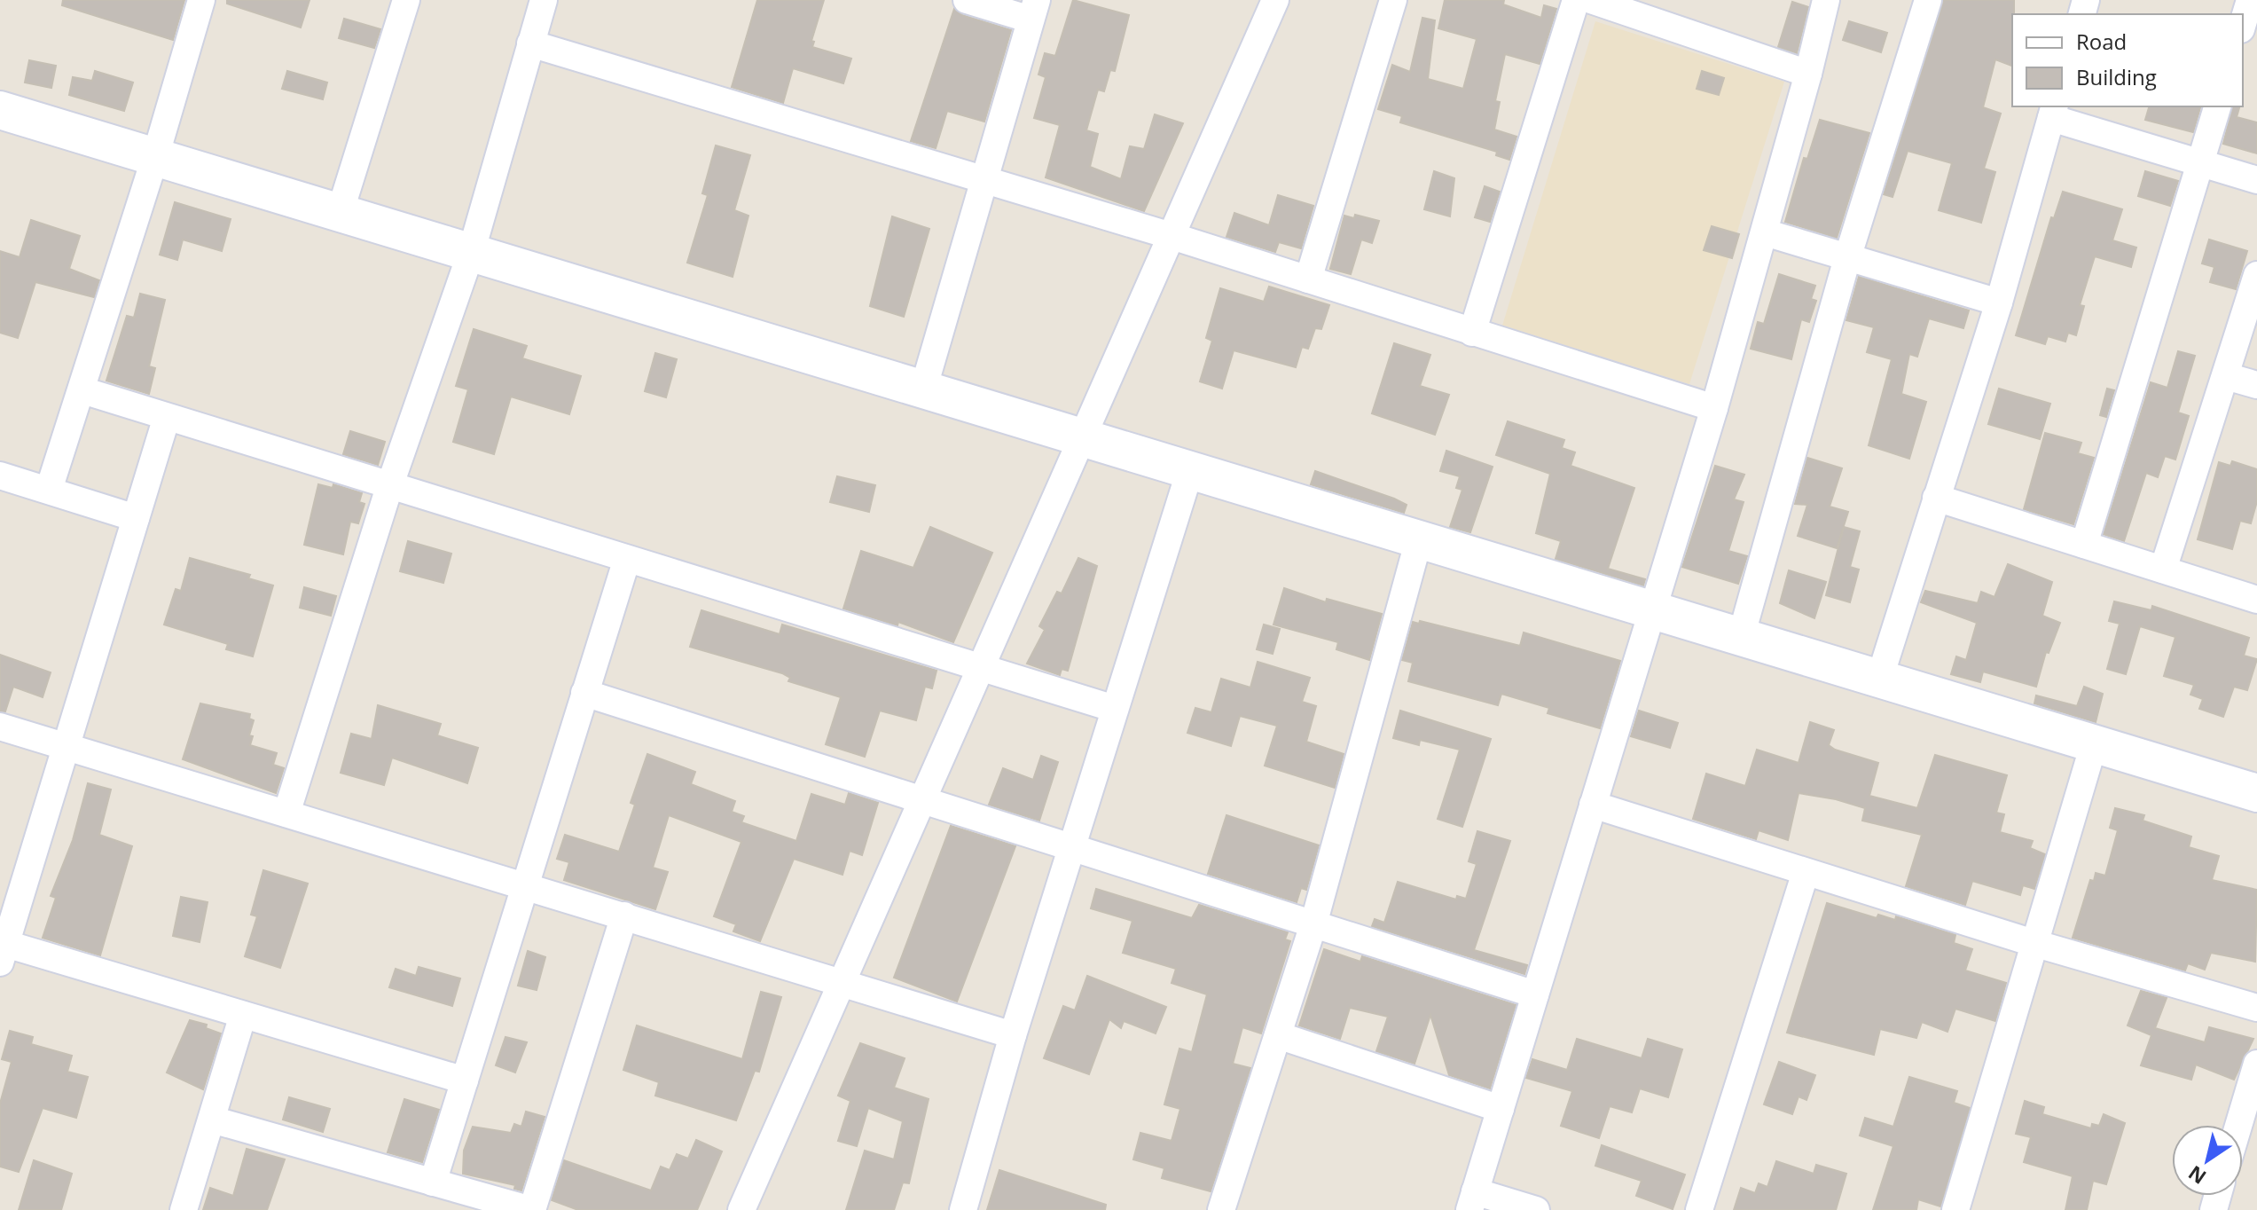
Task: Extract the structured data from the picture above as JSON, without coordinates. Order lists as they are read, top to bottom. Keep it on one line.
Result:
{"legend":["Road","Building"],"north":"bottom left"}
